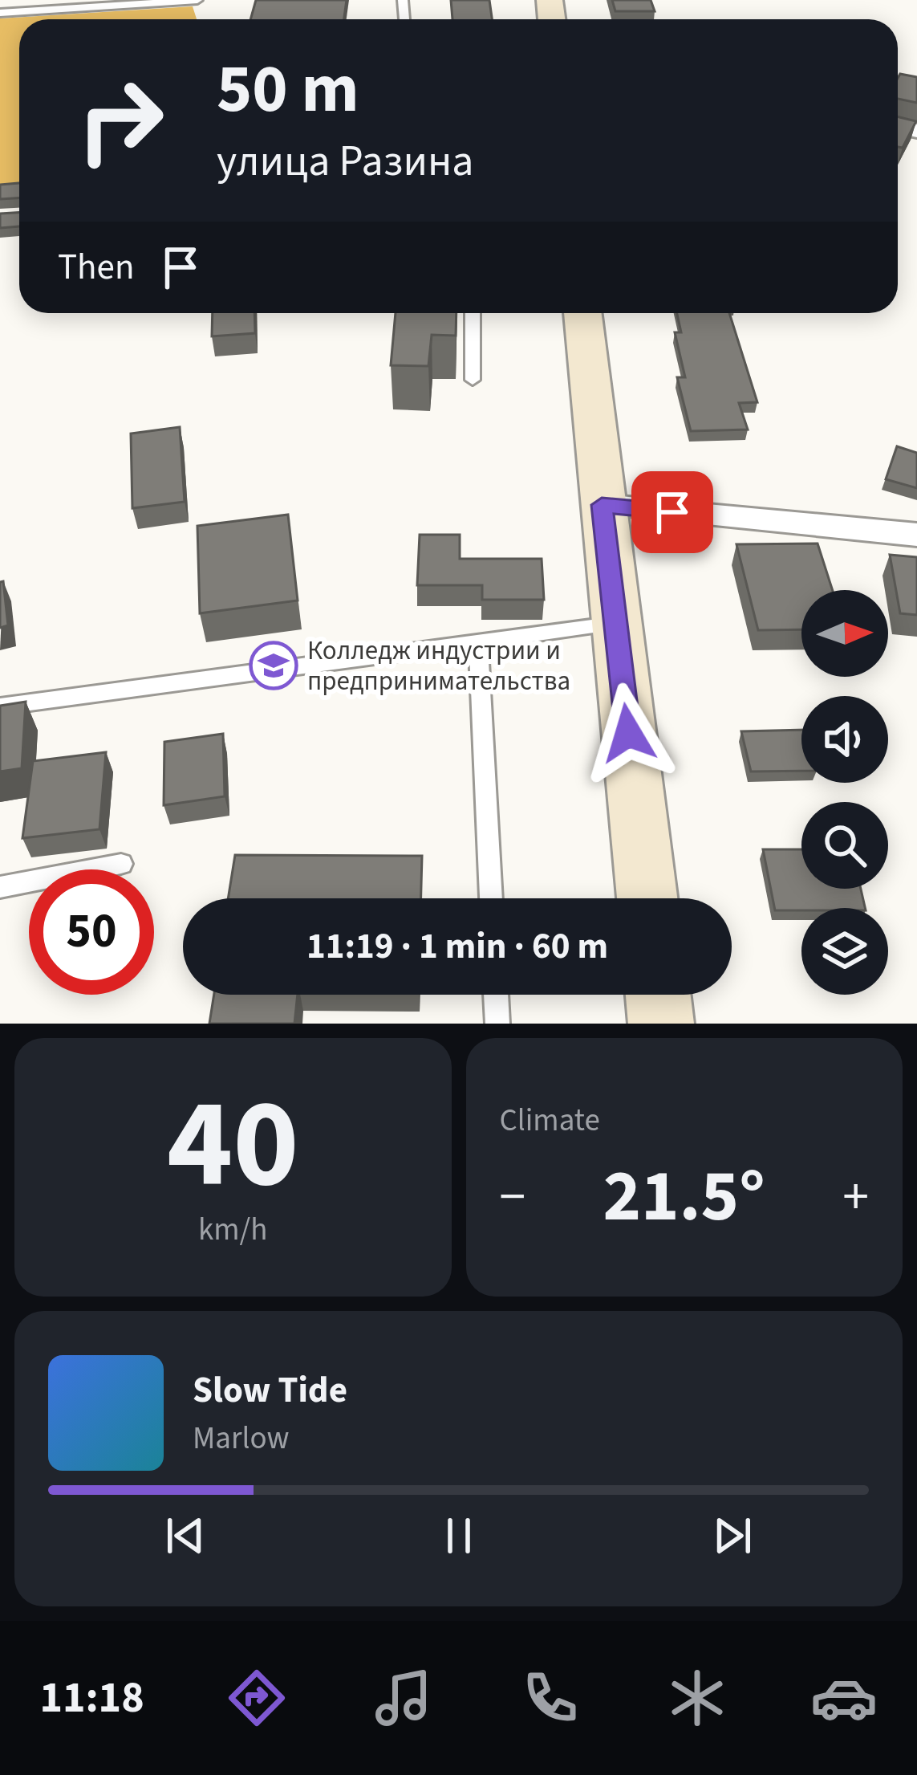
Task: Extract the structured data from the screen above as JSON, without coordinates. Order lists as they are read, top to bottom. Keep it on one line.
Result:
{"places":{"school or university":["Колледж индустрии и предпринимательства"]},"north":"right","page":{"turn":["50 m","улица Разина"],"then":"Then","limit":"50","trip":"11:19 · 1 min · 60 m","tile":[["40","km/h"],"Climate"],"heat":["−","21.5°","+"],"song":["Slow Tide","Marlow"],"tabs":"11:18"}}
